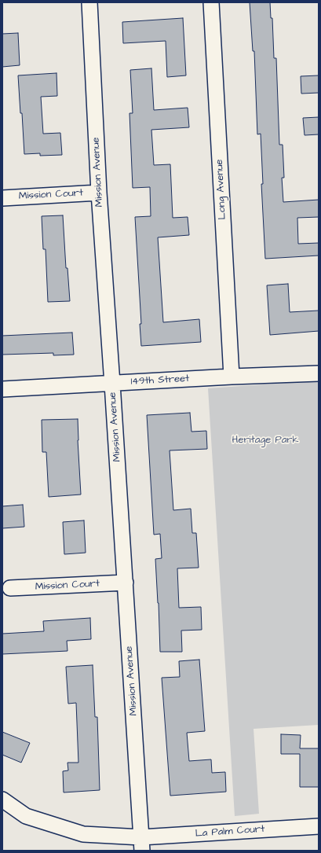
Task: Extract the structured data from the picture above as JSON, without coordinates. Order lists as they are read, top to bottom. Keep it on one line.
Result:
{"streets":{"street":["Mission Avenue","Long Avenue","Mission Court","149th Street","La Palm Court"]},"crossings":[["Mission Avenue","Mission Court"],["Mission Avenue","149th Street"],["Mission Avenue","La Palm Court"],["Long Avenue","149th Street"]],"parks":["Heritage Park"]}
